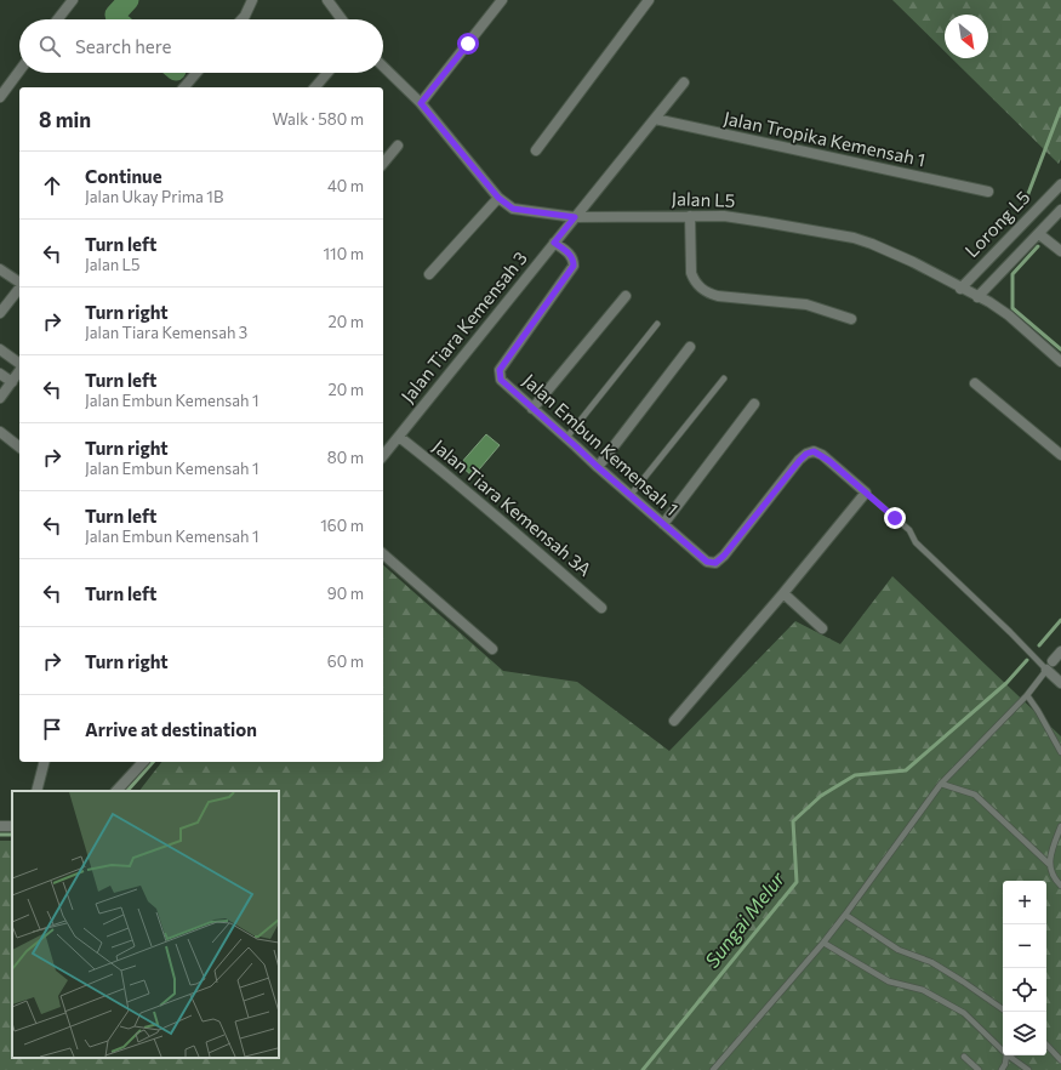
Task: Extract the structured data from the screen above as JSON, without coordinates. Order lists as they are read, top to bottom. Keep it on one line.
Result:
{"streets":{"street":["Jalan Tropika Kemensah 1","Jalan L5","Lorong L5","Jalan Tiara Kemensah 3","Jalan Embun Kemensah 1","Jalan Tiara Kemensah 3A"]},"crossings":[["Jalan Tropika Kemensah 1","Jalan Tiara Kemensah 3"],["Jalan L5","Lorong L5"],["Jalan L5","Jalan Tiara Kemensah 3"],["Jalan Tiara Kemensah 3","Jalan Embun Kemensah 1"],["Jalan Tiara Kemensah 3","Jalan Tiara Kemensah 3A"]],"water":["Sungai Melur"],"north":"bottom right","page":{"search":"Search here","heading":["8 min","Walk · 580 m"],"list":[["Continue","Jalan Ukay Prima 1B","40 m"],["Turn left","Jalan L5","110 m"],["Turn right","Jalan Tiara Kemensah 3","20 m"],["Turn left","Jalan Embun Kemensah 1","20 m"],["Turn right","Jalan Embun Kemensah 1","80 m"],["Turn left","Jalan Embun Kemensah 1","160 m"],["Turn left","90 m"],["Turn right","60 m"],"Arrive at destination"],"map_buttons":["+","−"]}}
